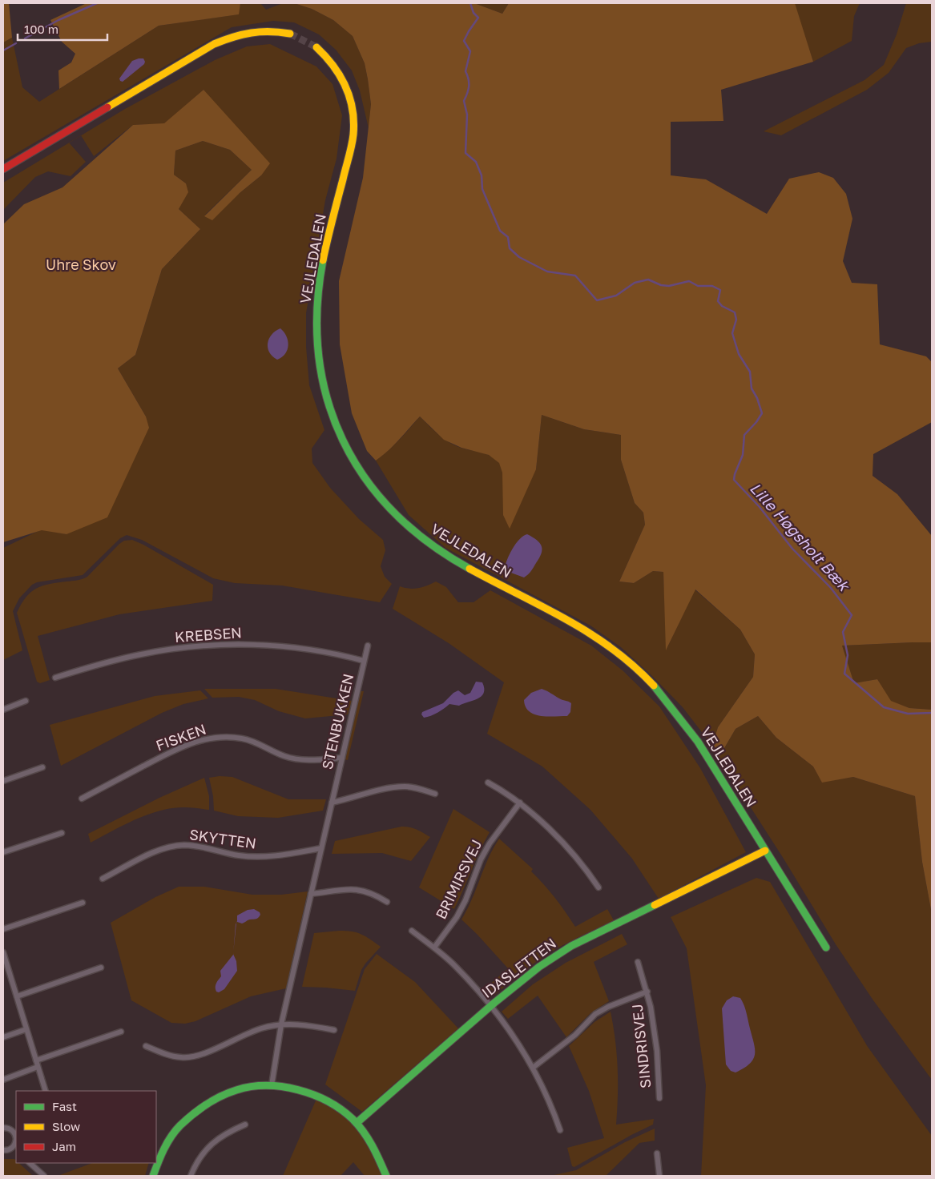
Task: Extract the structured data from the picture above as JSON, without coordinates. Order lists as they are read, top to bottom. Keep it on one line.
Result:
{"streets":{"street":["VEJLEDALEN","KREBSEN","STENBUKKEN","FISKEN","SKYTTEN","BRIMIRSVEJ","IDASLETTEN","SINDRISVEJ"]},"crossings":[["VEJLEDALEN","IDASLETTEN"],["KREBSEN","STENBUKKEN"],["STENBUKKEN","FISKEN"],["STENBUKKEN","SKYTTEN"]],"water":["Lille Høgsholt Bæk"],"parks":["Uhre Skov"],"legend":["Fast","Slow","Jam"],"scale_bar":"100 m"}
